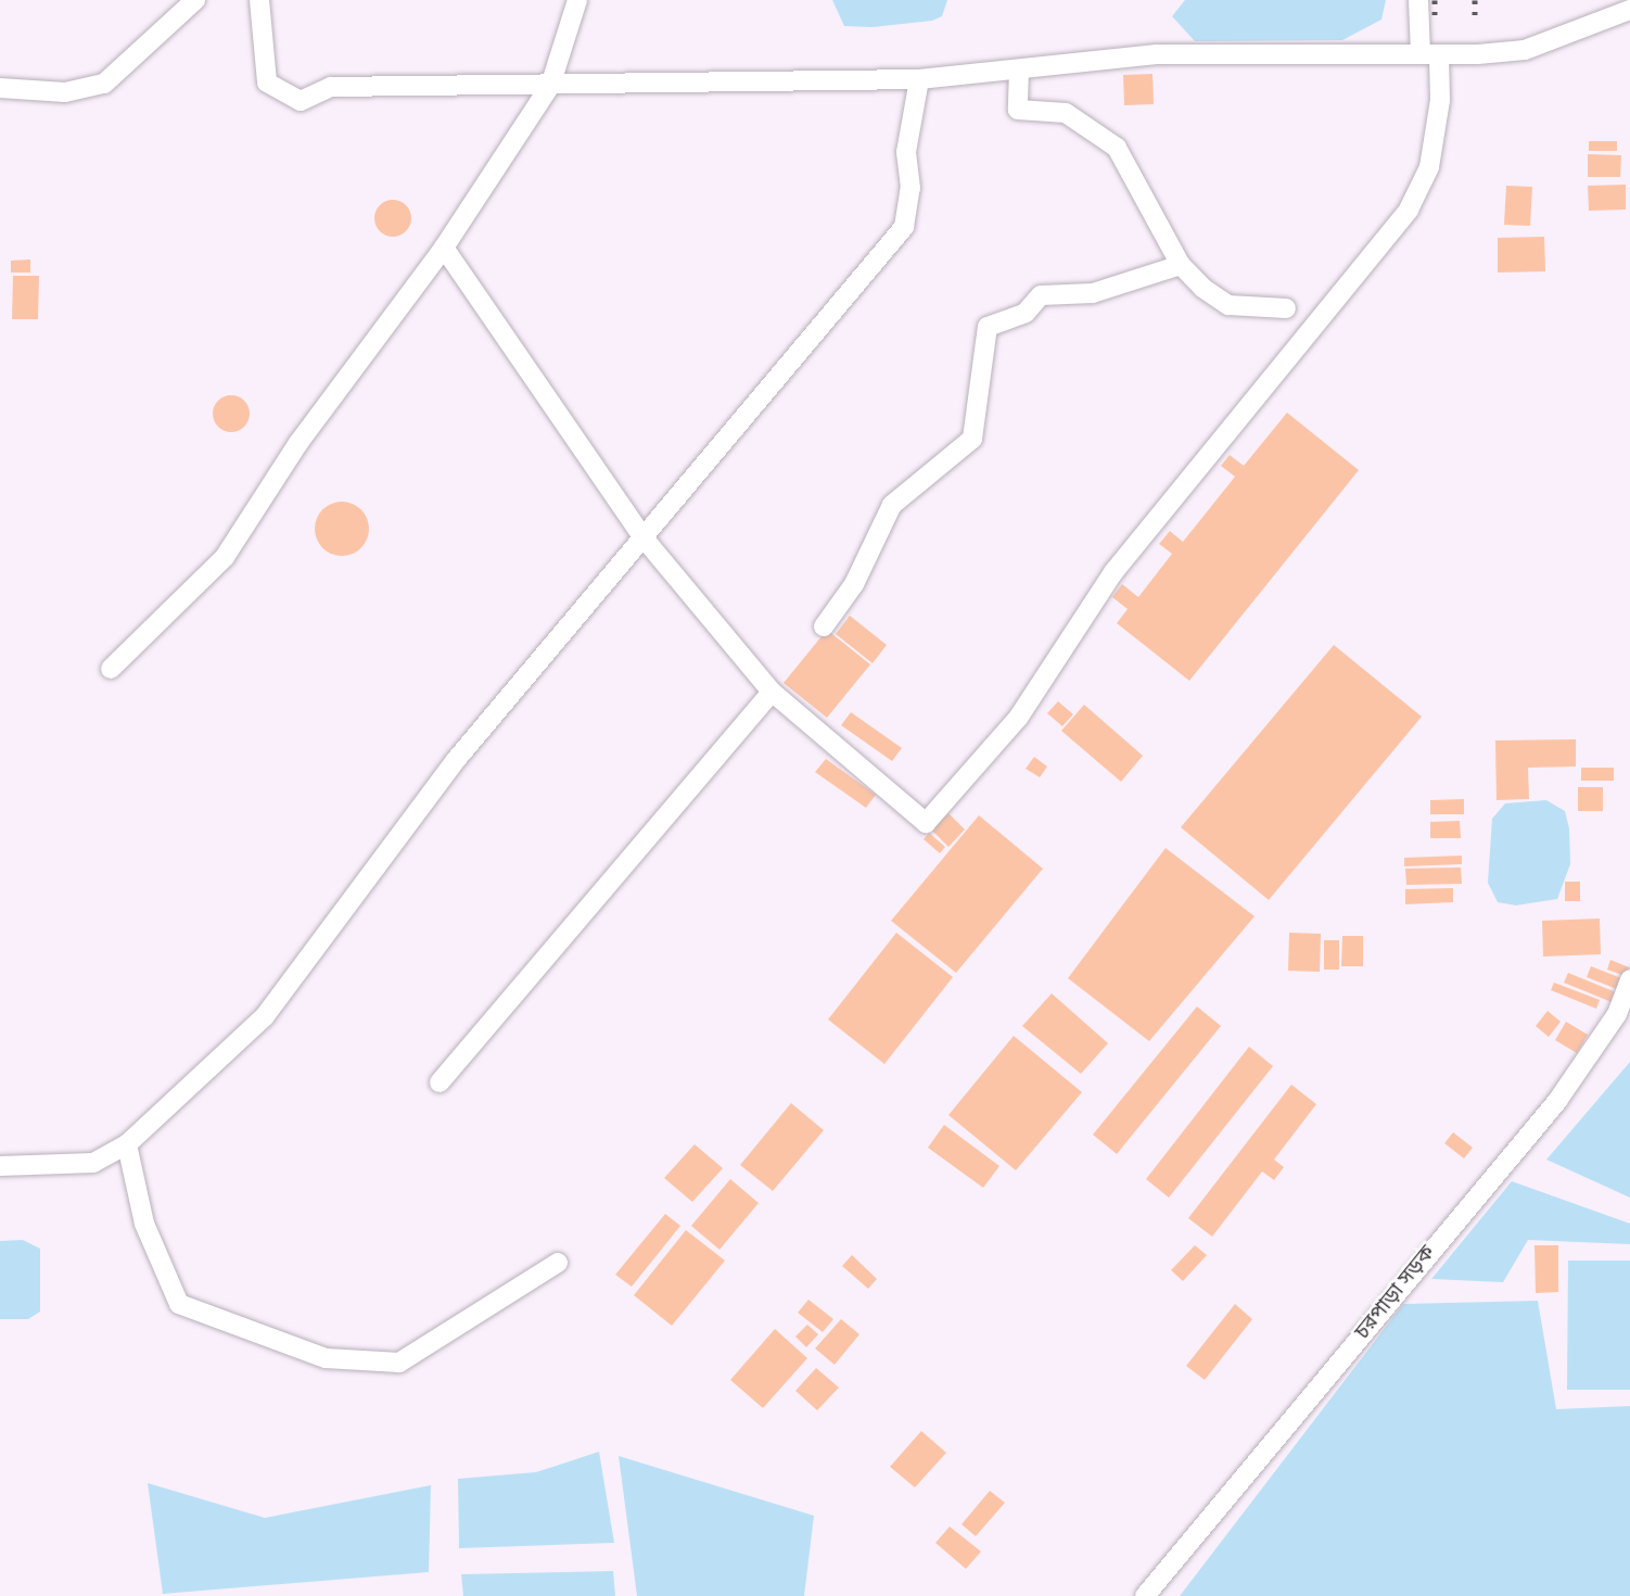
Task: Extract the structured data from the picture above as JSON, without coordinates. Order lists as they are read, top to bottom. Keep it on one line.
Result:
{"streets":{"street":["চরপাড়া সড়ক"]}}
